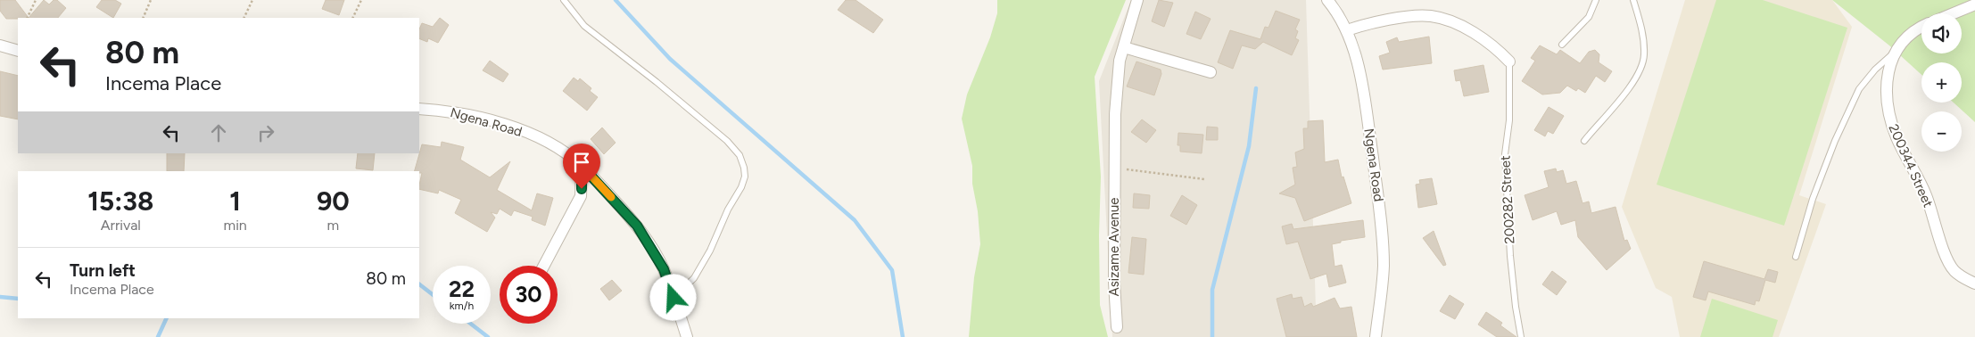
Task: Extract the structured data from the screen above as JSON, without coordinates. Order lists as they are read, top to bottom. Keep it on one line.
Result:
{"streets":{"street":["Ngena Road","200344 Street","Asizame Avenue"],"lane":["200282 Street"]},"page":{"map_buttons":["+","−"],"turn":["80 m","Incema Place"],"eta":["15:38","Arrival","1","min","90","m"],"list":[{"name":"Turn left","note":"Incema Place","value":"80 m"}],"speed":"22 km/h","limit":"30"}}
